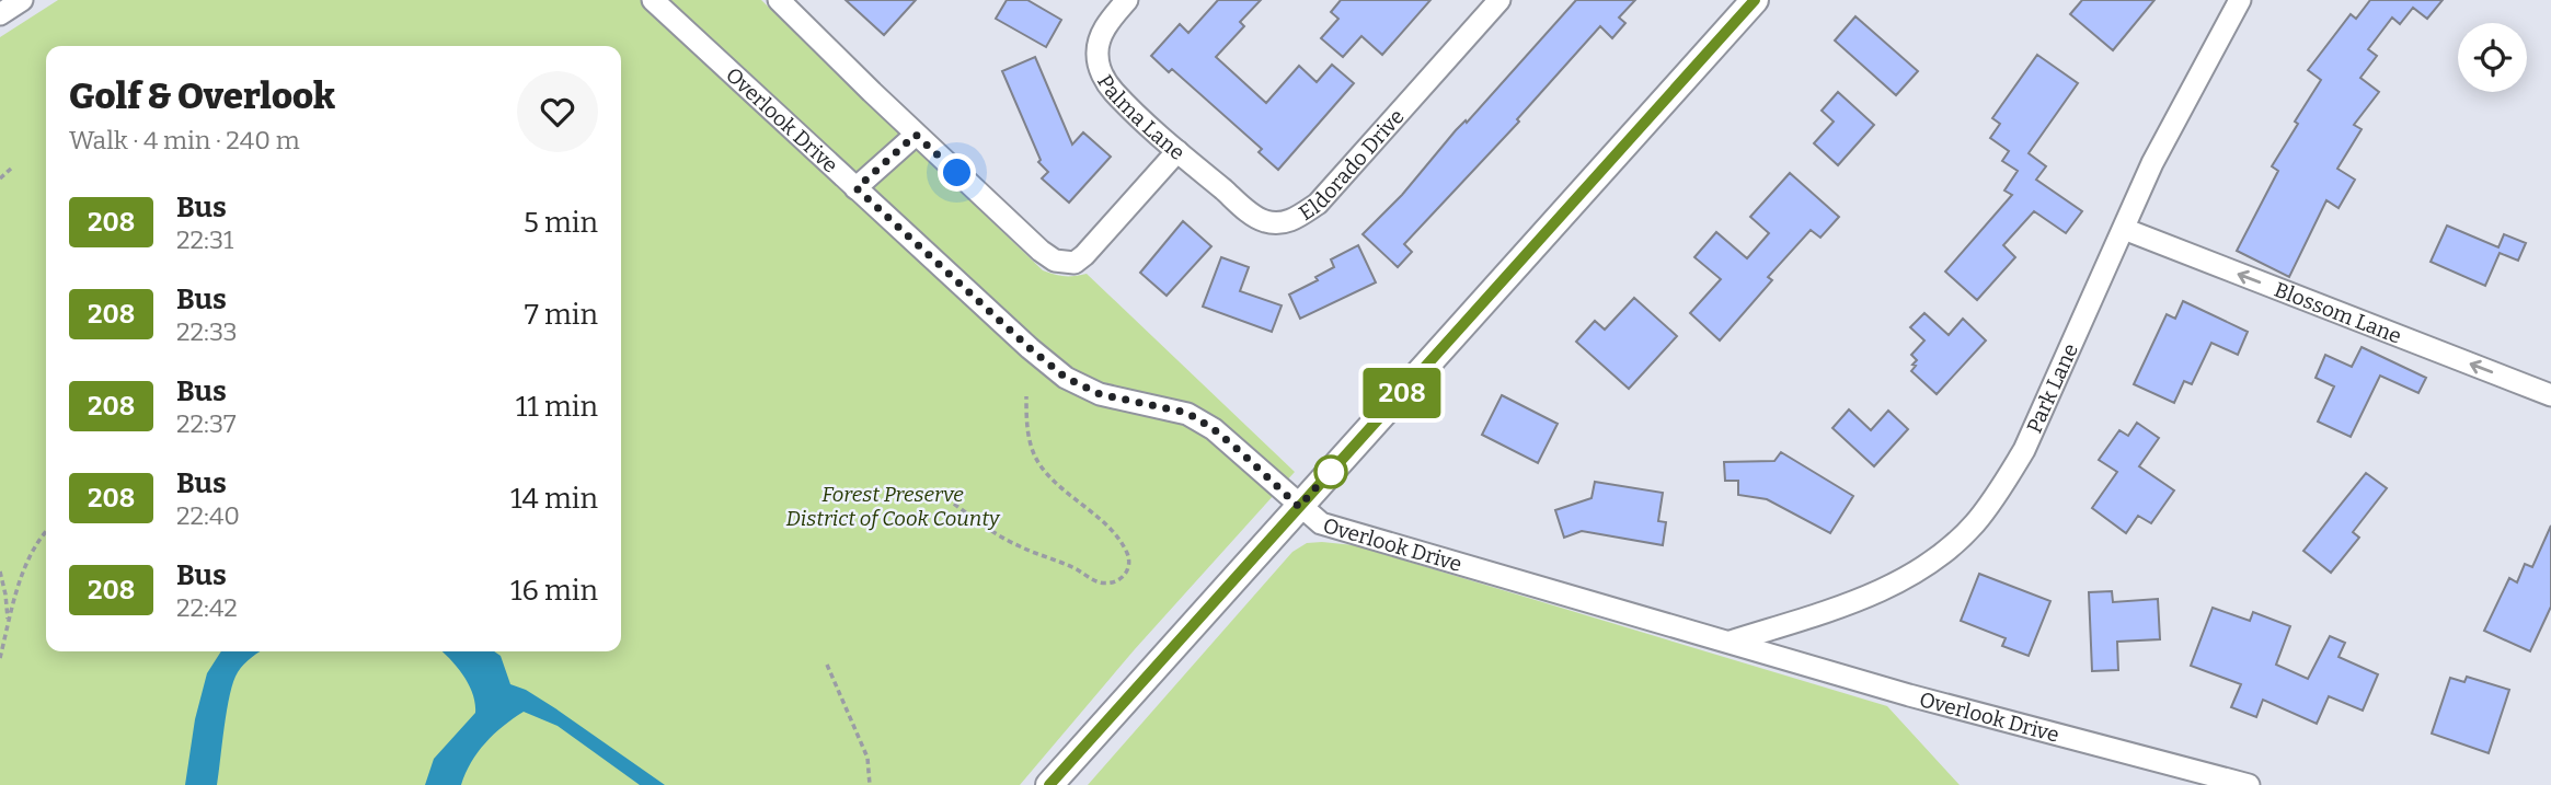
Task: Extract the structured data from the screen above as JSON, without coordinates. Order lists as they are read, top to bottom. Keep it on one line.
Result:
{"streets":{"street":["Palma Lane","Overlook Drive","Eldorado Drive","Blossom Lane","Park Lane"]},"crossings":[["Palma Lane","Eldorado Drive"],["Overlook Drive","Park Lane"],["Blossom Lane","Park Lane"]],"one_way":["Blossom Lane"],"parks":["Forest Preserve District of Cook County"],"lines":["bus line 208"],"page":{"on_map":"208","heading":["Golf & Overlook","Walk · 4 min · 240 m"],"list":[{"mark":"208","name":"Bus","note":"22:31","value":"5 min"},{"mark":"208","name":"Bus","note":"22:33","value":"7 min"},{"mark":"208","name":"Bus","note":"22:37","value":"11 min"},{"mark":"208","name":"Bus","note":"22:40","value":"14 min"},{"mark":"208","name":"Bus","note":"22:42","value":"16 min"}]}}
